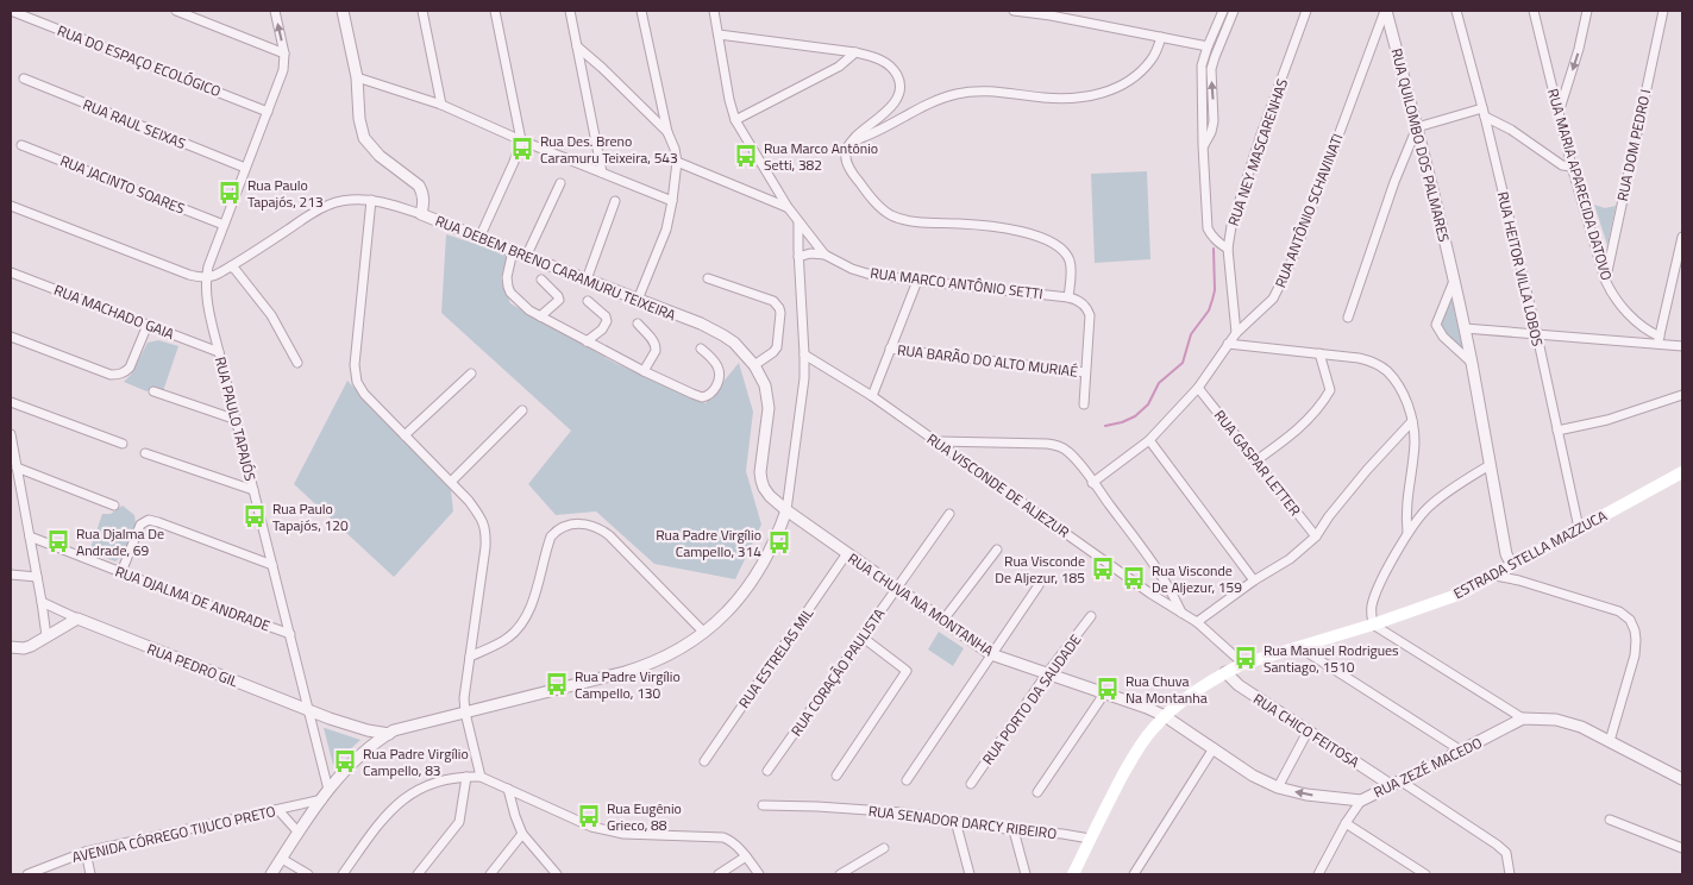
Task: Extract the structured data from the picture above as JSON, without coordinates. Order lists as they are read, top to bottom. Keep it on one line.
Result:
{"streets":{"main road":["ESTRADA STELLA MAZZUCA"],"street":["RUA DO ESPAÇO ECOLÓGICO","RUA RAUL SEIXAS","RUA QUILOMBO DOS PALMARES","RUA DOM PEDRO I","RUA NEY MASCARENHAS","RUA JACINTO SOARES","RUA MARIA APARECIDA DATOVO","RUA ANTÔNIO SCHAVINATI","RUA DEBEM BRENO CARAMURU TEIXEIRA","RUA HEITOR VILLA LOBOS","RUA MARCO ANTÔNIO SETTI","RUA MACHADO GAIA","RUA BARÃO DO ALTO MURIAÉ","RUA PAULO TAPAJÓS","RUA GASPAR LETTER","RUA VISCONDE DE ALJEZUR","RUA DJALMA DE ANDRADE","RUA CHUVA NA MONTANHA","RUA ESTRELAS MIL","RUA PEDRO GIL","RUA CORAÇÃO PAULISTA","RUA PORTO DA SAUDADE","RUA CHICO FEITOSA","RUA ZEZÉ MACEDO","RUA SENADOR DARCY RIBEIRO","AVENIDA CÓRREGO TIJUCO PRETO"]},"crossings":[["RUA DO ESPAÇO ECOLÓGICO","RUA PAULO TAPAJÓS"],["RUA RAUL SEIXAS","RUA PAULO TAPAJÓS"],["RUA QUILOMBO DOS PALMARES","RUA ANTÔNIO SCHAVINATI"],["RUA QUILOMBO DOS PALMARES","ESTRADA STELLA MAZZUCA"],["RUA DOM PEDRO I","RUA MARIA APARECIDA DATOVO"],["RUA NEY MASCARENHAS","RUA ANTÔNIO SCHAVINATI"],["RUA JACINTO SOARES","RUA PAULO TAPAJÓS"],["RUA ANTÔNIO SCHAVINATI","RUA GASPAR LETTER"],["RUA DEBEM BRENO CARAMURU TEIXEIRA","RUA PAULO TAPAJÓS"],["RUA DEBEM BRENO CARAMURU TEIXEIRA","RUA CHUVA NA MONTANHA"],["RUA HEITOR VILLA LOBOS","ESTRADA STELLA MAZZUCA"],["RUA MACHADO GAIA","RUA PAULO TAPAJÓS"],["RUA PAULO TAPAJÓS","RUA DJALMA DE ANDRADE"],["RUA PAULO TAPAJÓS","RUA PEDRO GIL"],["RUA PAULO TAPAJÓS","AVENIDA CÓRREGO TIJUCO PRETO"],["RUA VISCONDE DE ALJEZUR","ESTRADA STELLA MAZZUCA"],["ESTRADA STELLA MAZZUCA","RUA CHUVA NA MONTANHA"],["ESTRADA STELLA MAZZUCA","RUA CHICO FEITOSA"],["ESTRADA STELLA MAZZUCA","RUA ZEZÉ MACEDO"],["ESTRADA STELLA MAZZUCA","RUA SENADOR DARCY RIBEIRO"],["RUA CHUVA NA MONTANHA","RUA ESTRELAS MIL"],["RUA CHUVA NA MONTANHA","RUA CORAÇÃO PAULISTA"],["RUA CHUVA NA MONTANHA","RUA PORTO DA SAUDADE"],["RUA CHUVA NA MONTANHA","RUA ZEZÉ MACEDO"],["RUA CHICO FEITOSA","RUA ZEZÉ MACEDO"]],"places":{"bus stop":["Rua Des. Breno Caramuru Teixeira, 543","Rua Marco Antônio Setti, 382","Rua Paulo Tapajós, 213","Rua Paulo Tapajós, 120","Rua Djalma De Andrade, 69","Rua Padre Virgílio Campello, 314","Rua Visconde De Aljezur, 185","Rua Visconde De Aljezur, 159","Rua Manuel Rodrigues Santiago, 1510","Rua Padre Virgílio Campello, 130","Rua Chuva Na Montanha","Rua Padre Virgílio Campello, 83","Rua Eugênio Grieco, 88"]}}
